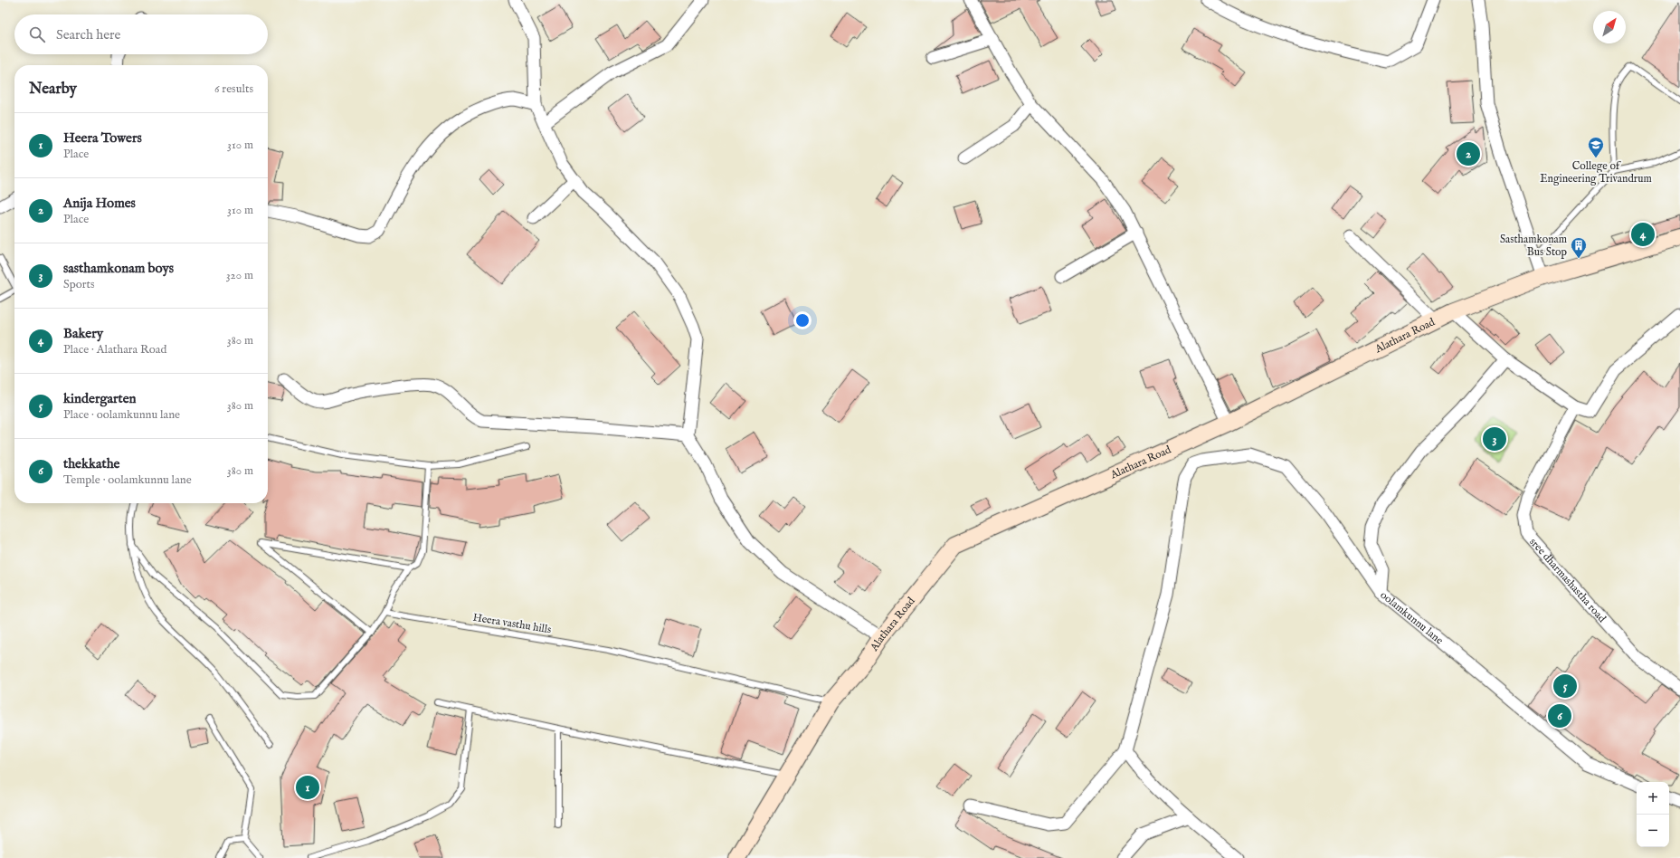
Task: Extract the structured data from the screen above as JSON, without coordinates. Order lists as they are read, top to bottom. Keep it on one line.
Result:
{"streets":{"street":["Alathara Road","sree dharmashastha road","oolamkunnu lane"],"lane":["Heera vasthu hills"]},"crossings":[["Alathara Road","Heera vasthu hills"]],"places":{"school or university":["College of Engineering Trivandrum"],"building":["Sasthamkonam Bus Stop"]},"north":"top right","page":{"search":"Search here","heading":["Nearby","6 results"],"list":[{"mark":"1","name":"Heera Towers","note":"Place","value":"310 m"},{"mark":"2","name":"Anija Homes","note":"Place","value":"310 m"},{"mark":"3","name":"sasthamkonam boys","note":"Sports","value":"320 m"},{"mark":"4","name":"Bakery","note":"Place · Alathara Road","value":"380 m"},{"mark":"5","name":"kindergarten","note":"Place · oolamkunnu lane","value":"380 m"},{"mark":"6","name":"thekkathe","note":"Temple · oolamkunnu lane","value":"380 m"}],"pins":["2","4","3","5","6","1"],"map_buttons":["+","−"]}}
